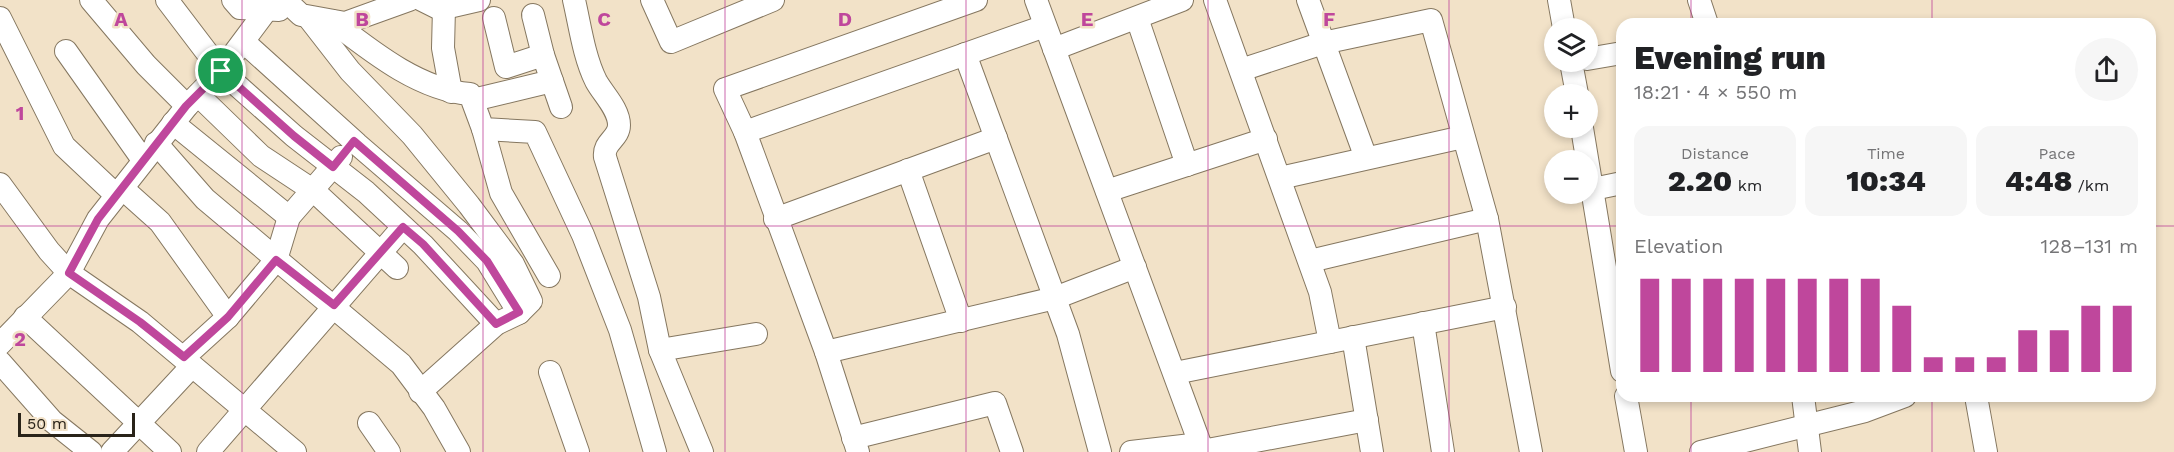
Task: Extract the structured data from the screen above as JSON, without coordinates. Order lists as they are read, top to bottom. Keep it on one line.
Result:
{"scale_bar":"50 m","page":{"map_buttons":["+","−"],"heading":["Evening run","18:21 · 4 × 550 m"],"stats":[["Distance","2.20 km"],["Time","10:34"],["Pace","4:48 /km"]],"chart":["Elevation","128–131 m"],"scale":"50 m"},"grid":{"columns":["A","B","C","D","E","F"],"rows":["1","2"]}}
